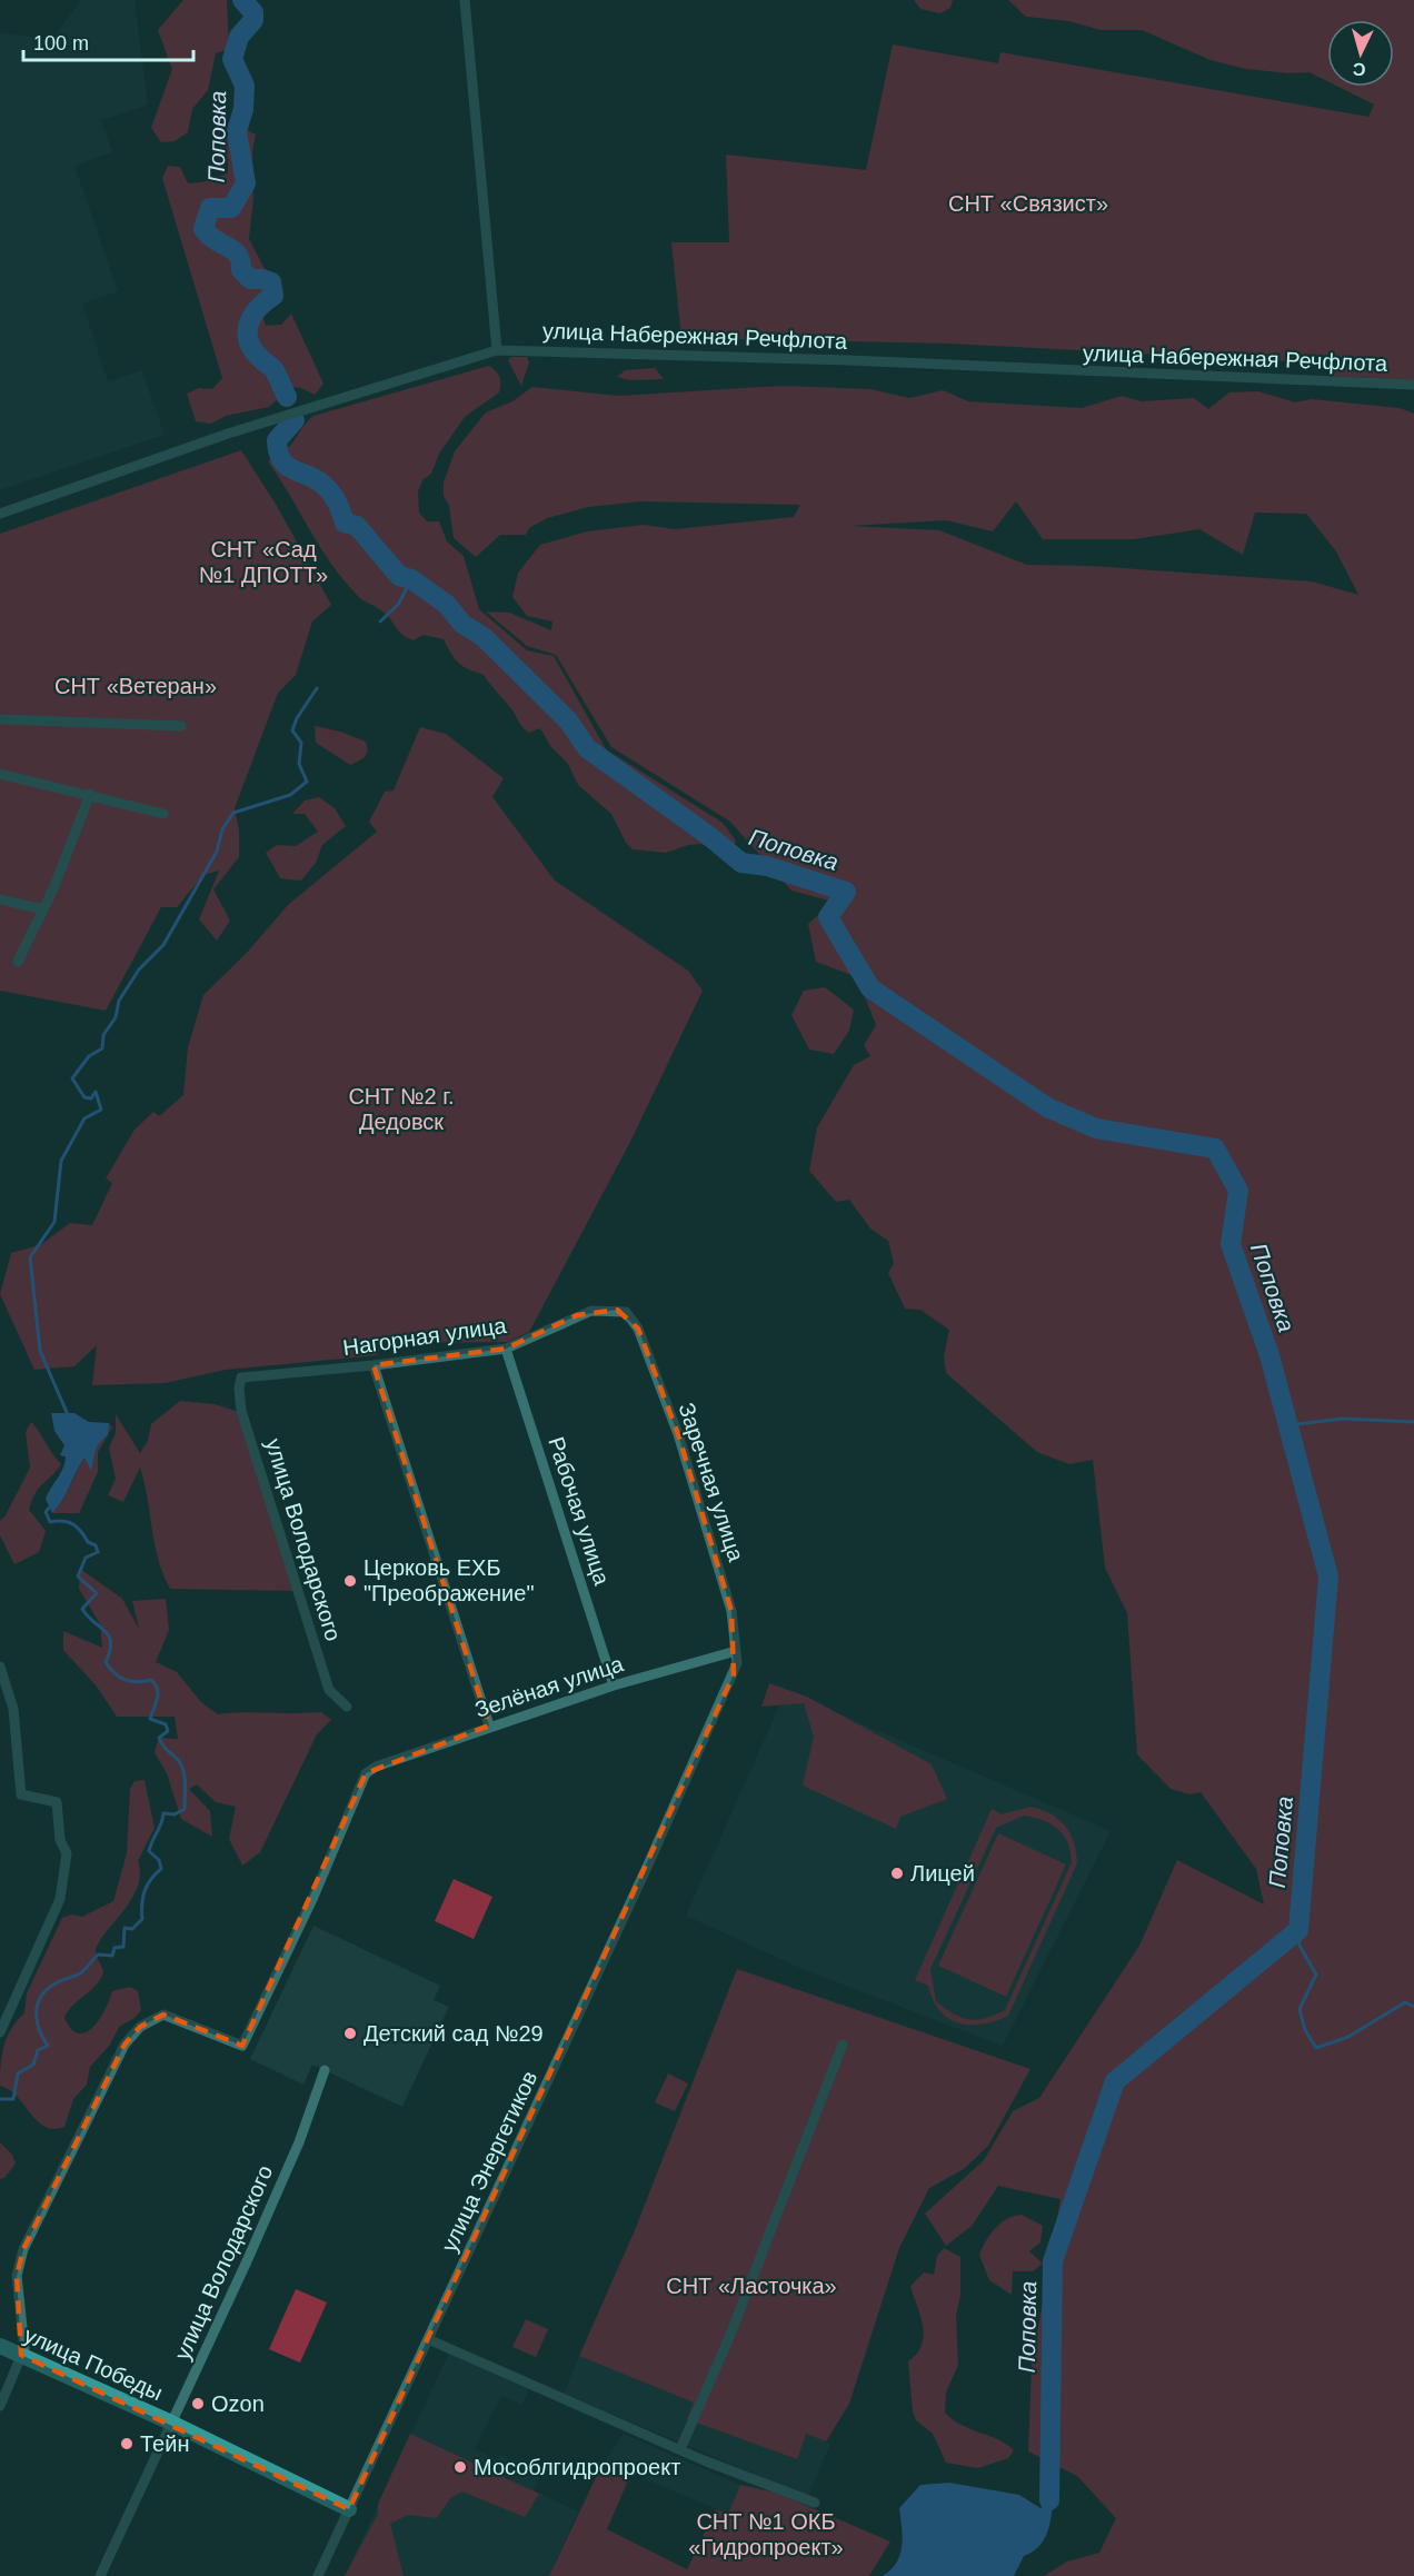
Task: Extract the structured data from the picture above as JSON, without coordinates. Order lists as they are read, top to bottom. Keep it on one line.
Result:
{"streets":{"street":["улица Набережная Речфлота","Нагорная улица","Заречная улица","Рабочая улица","улица Володарского","Зелёная улица","улица Энергетиков","улица Победы"]},"crossings":[["Нагорная улица","Заречная улица"],["Нагорная улица","Рабочая улица"],["Нагорная улица","улица Володарского"],["Заречная улица","Зелёная улица"],["Заречная улица","улица Энергетиков"],["Рабочая улица","Зелёная улица"],["улица Володарского","улица Победы"],["Зелёная улица","улица Энергетиков"],["Зелёная улица","улица Победы"],["улица Энергетиков","улица Победы"]],"water":["Поповка"],"parks":["СНТ «Связист»","СНТ «Сад №1 ДПОТТ»","СНТ «Ветеран»","СНТ №2 г. Дедовск","СНТ «Ласточка»","СНТ №1 ОКБ «Гидропроект»"],"places":["Церковь ЕХБ \"Преображение\"","Лицей","Детский сад №29","Ozon","Тейн","Мособлгидропроект"],"scale_bar":"100 m","north":"bottom"}
